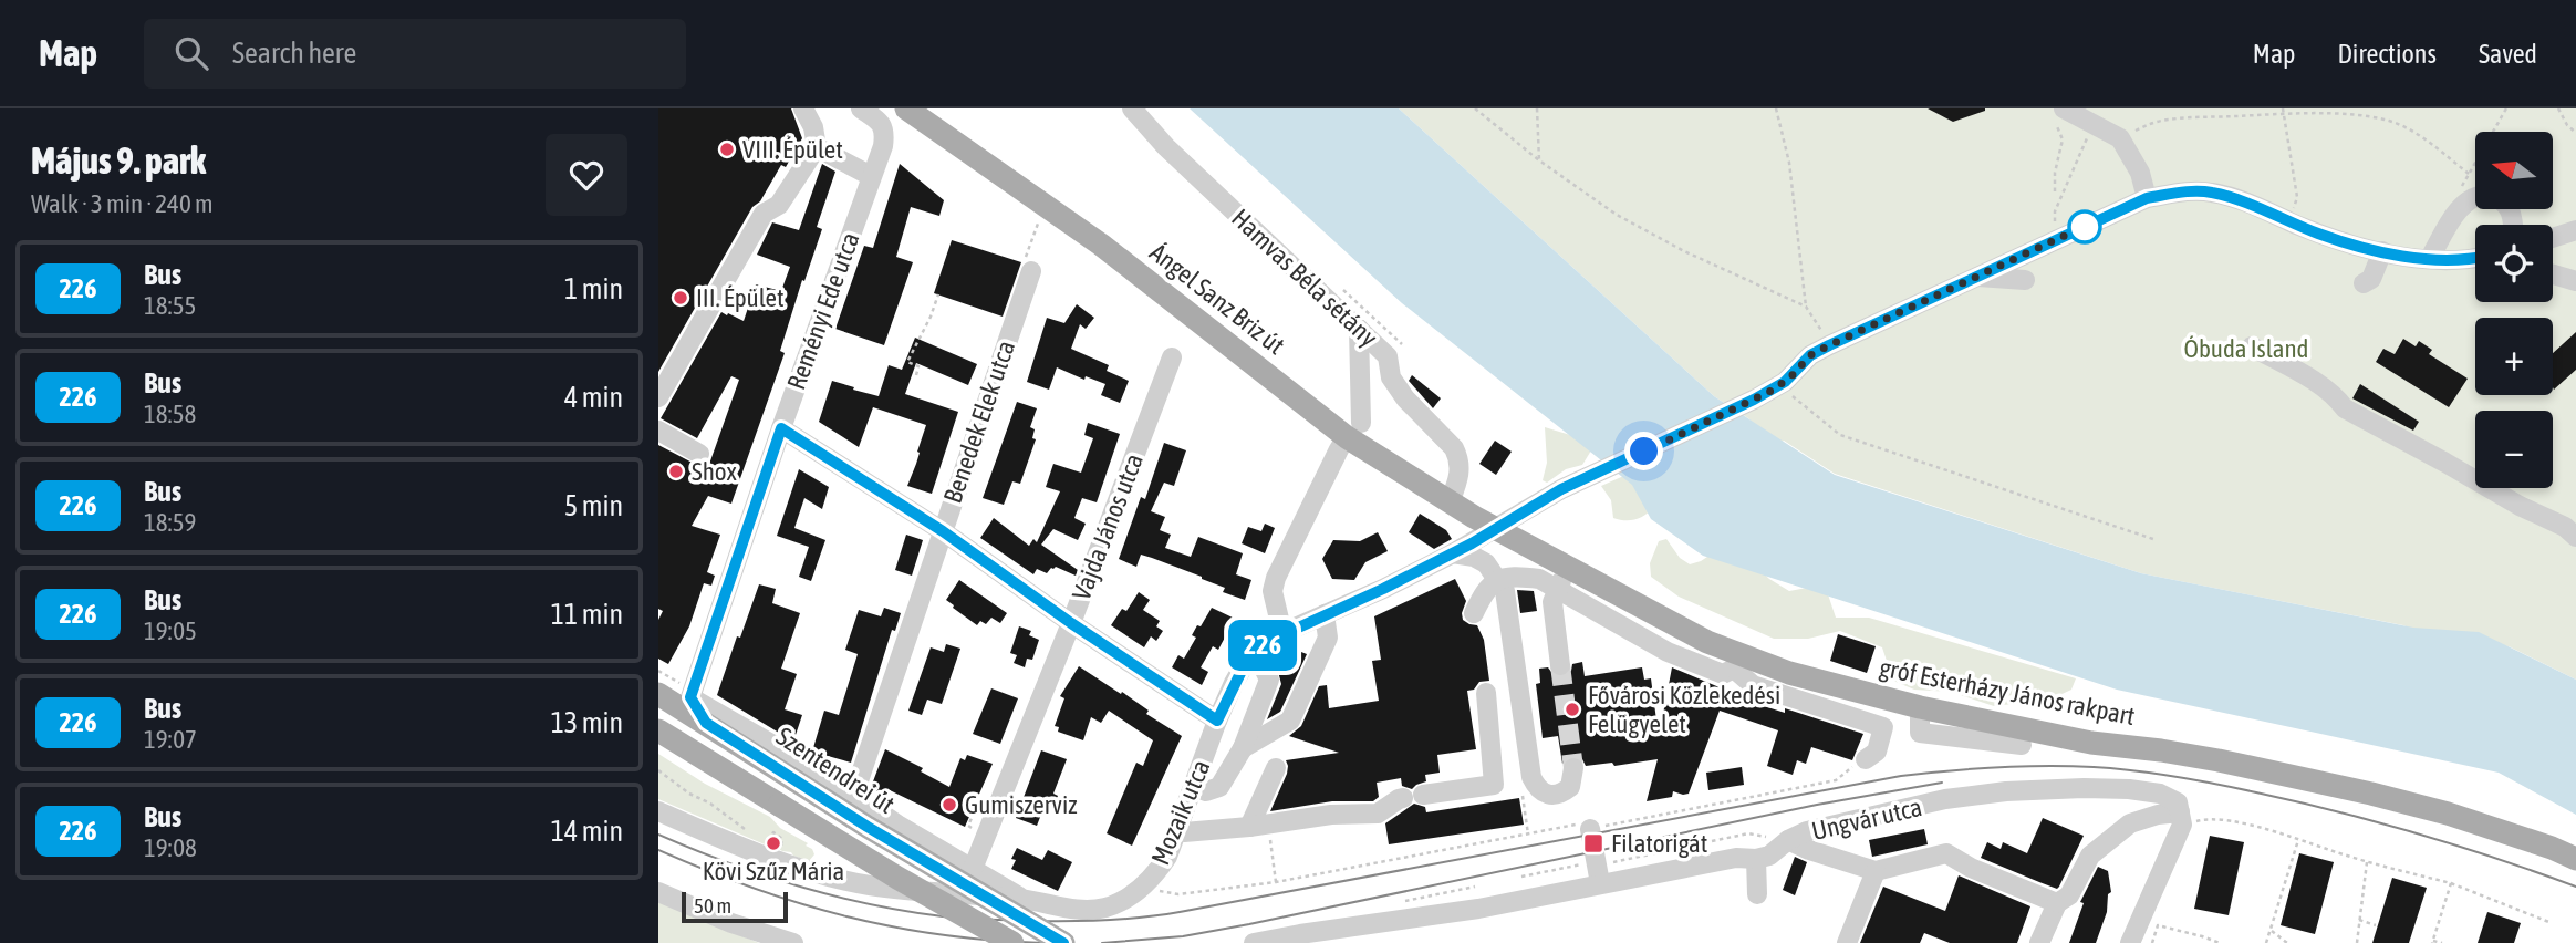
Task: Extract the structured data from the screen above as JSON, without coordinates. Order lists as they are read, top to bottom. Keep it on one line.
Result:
{"streets":{"main road":["Ángel Sanz Briz út","gróf Esterházy János rakpart","Szentendrei út"],"street":["Hamvas Béla sétány","Reményi Ede utca","Benedek Elek utca","Vajda János utca","Mozaik utca","Ungvár utca"]},"crossings":[["Hamvas Béla sétány","Ángel Sanz Briz út"],["Ángel Sanz Briz út","gróf Esterházy János rakpart"],["Ángel Sanz Briz út","Mozaik utca"],["gróf Esterházy János rakpart","Mozaik utca"]],"parks":["Óbuda Island"],"places":{"other":["VIII. Épület","III. Épület","Shox","Fővárosi Közlekedési Felügyelet","Gumiszerviz","Kövi Szűz Mária"],"transit":["Filatorigát"]},"lines":["bus line 226"],"scale_bar":"50 m","north":"left","page":{"header":"Map","search":"Search here","nav":["Map","Directions","Saved"],"heading":["Május 9. park","Walk · 3 min · 240 m"],"on_map":"226","map_buttons":["+","−"],"list":[{"mark":"226","name":"Bus","note":"18:55","value":"1 min"},{"mark":"226","name":"Bus","note":"18:58","value":"4 min"},{"mark":"226","name":"Bus","note":"18:59","value":"5 min"},{"mark":"226","name":"Bus","note":"19:05","value":"11 min"},{"mark":"226","name":"Bus","note":"19:07","value":"13 min"},{"mark":"226","name":"Bus","note":"19:08","value":"14 min"}],"scale":"50 m"}}
